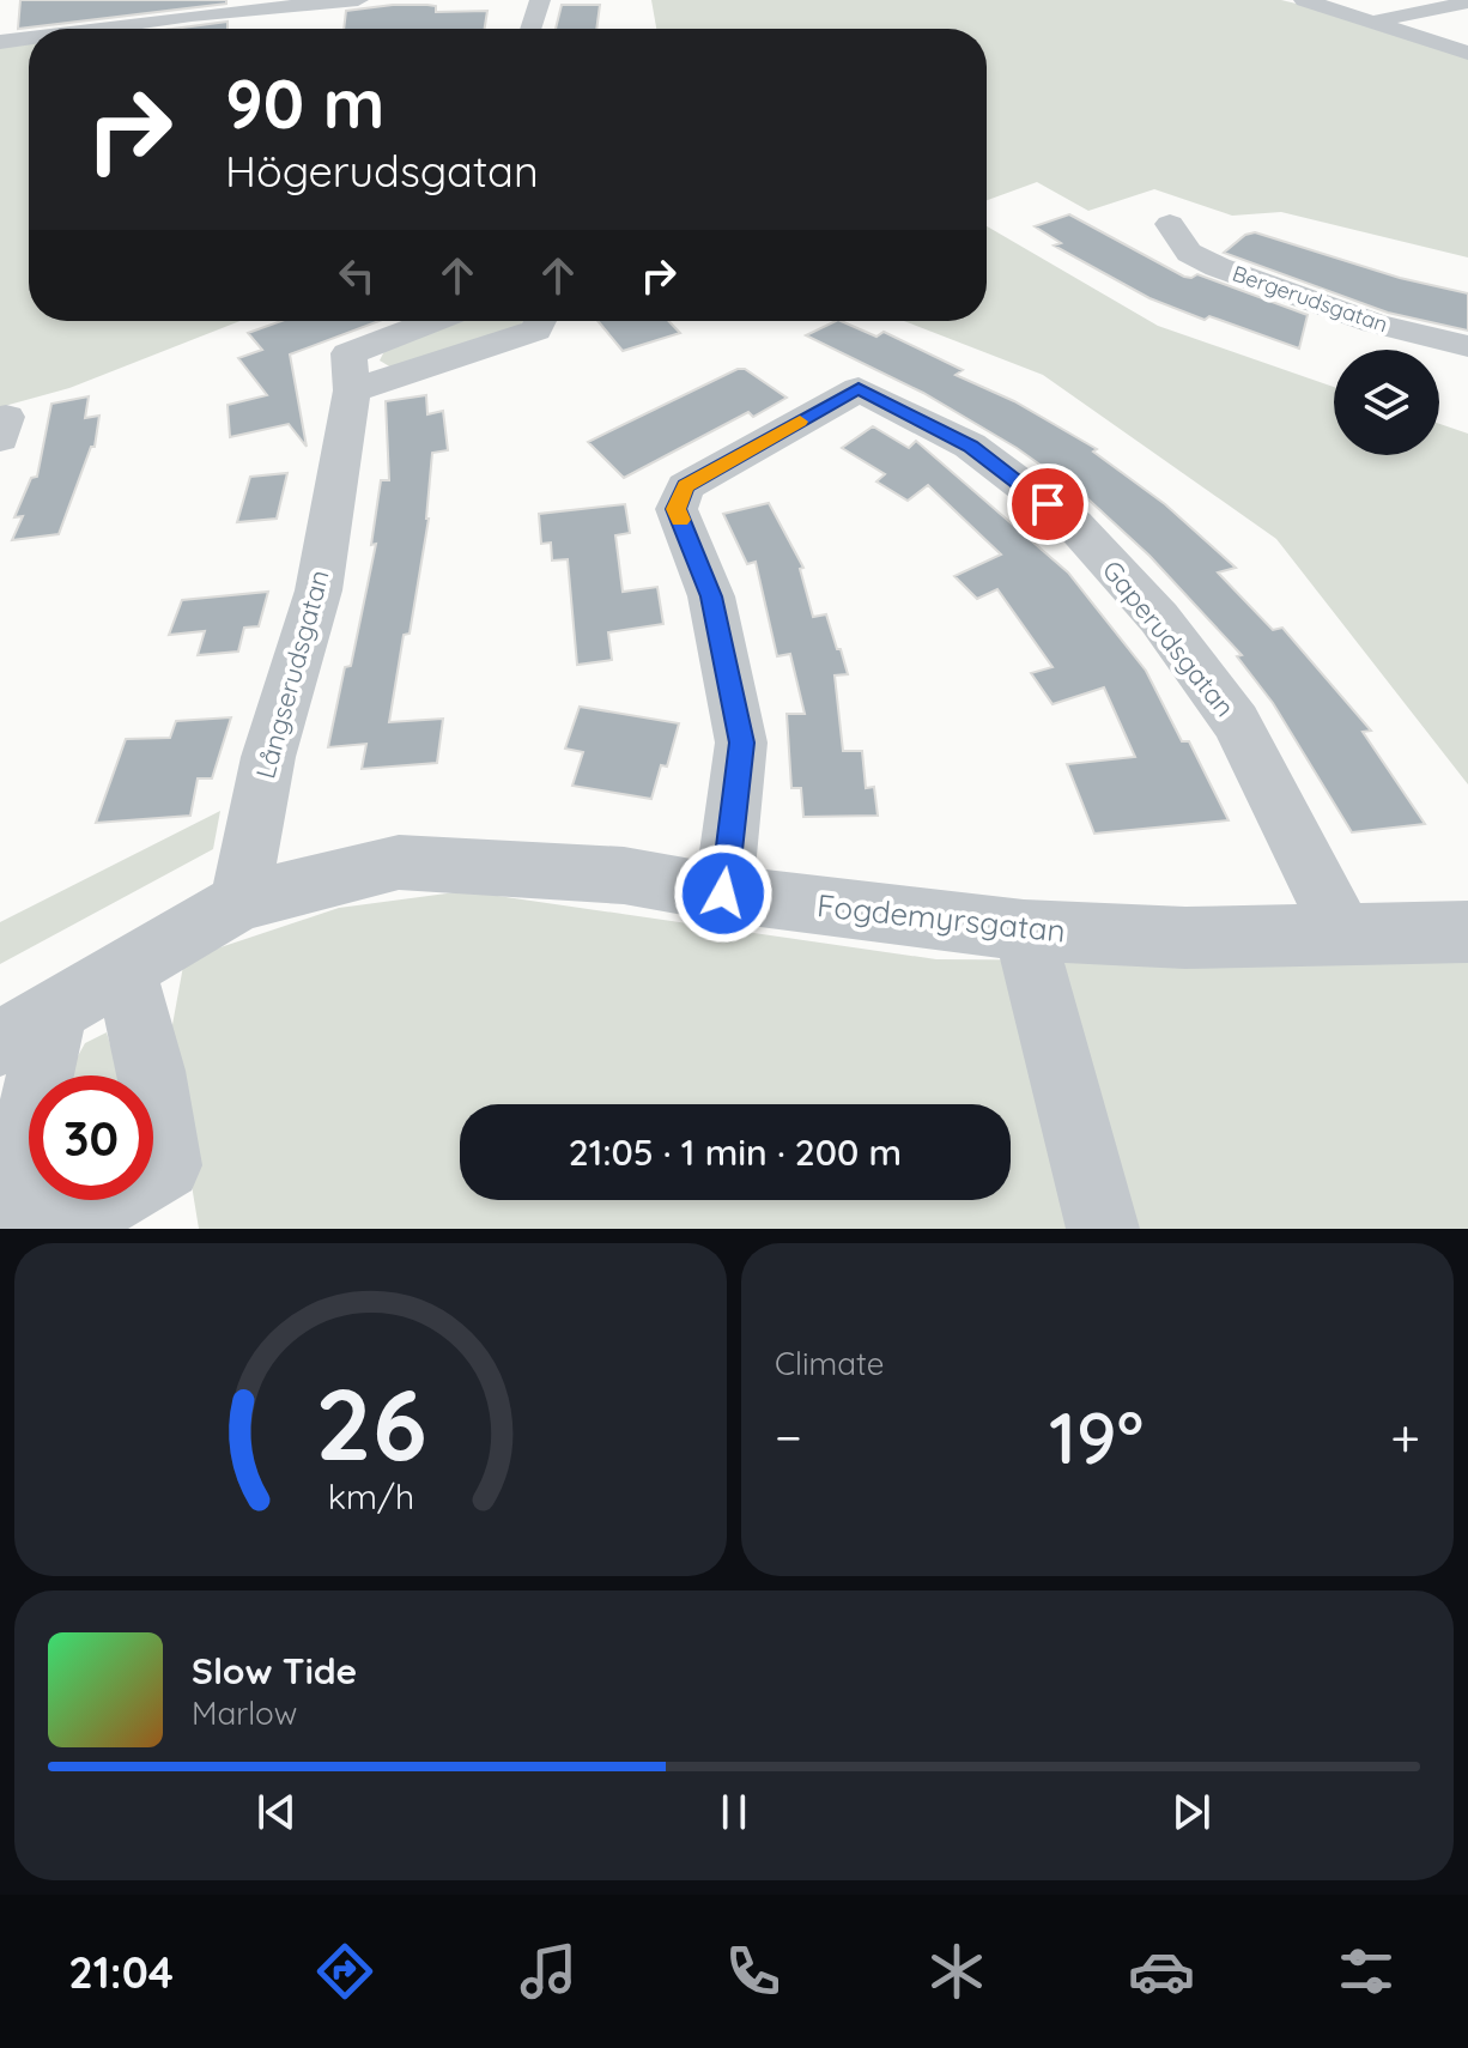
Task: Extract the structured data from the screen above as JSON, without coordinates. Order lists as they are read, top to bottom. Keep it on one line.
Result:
{"streets":{"street":["Bergerudsgatan","Gaperudsgatan","Långserudsgatan","Fogdemyrsgatan"]},"crossings":[["Gaperudsgatan","Fogdemyrsgatan"],["Långserudsgatan","Fogdemyrsgatan"]],"page":{"turn":["90 m","Högerudsgatan"],"limit":"30","trip":"21:05 · 1 min · 200 m","tile":"Climate","heat":["−","19°","+"],"song":["Slow Tide","Marlow"],"tabs":"21:04","gauge":["26","km/h"]}}
